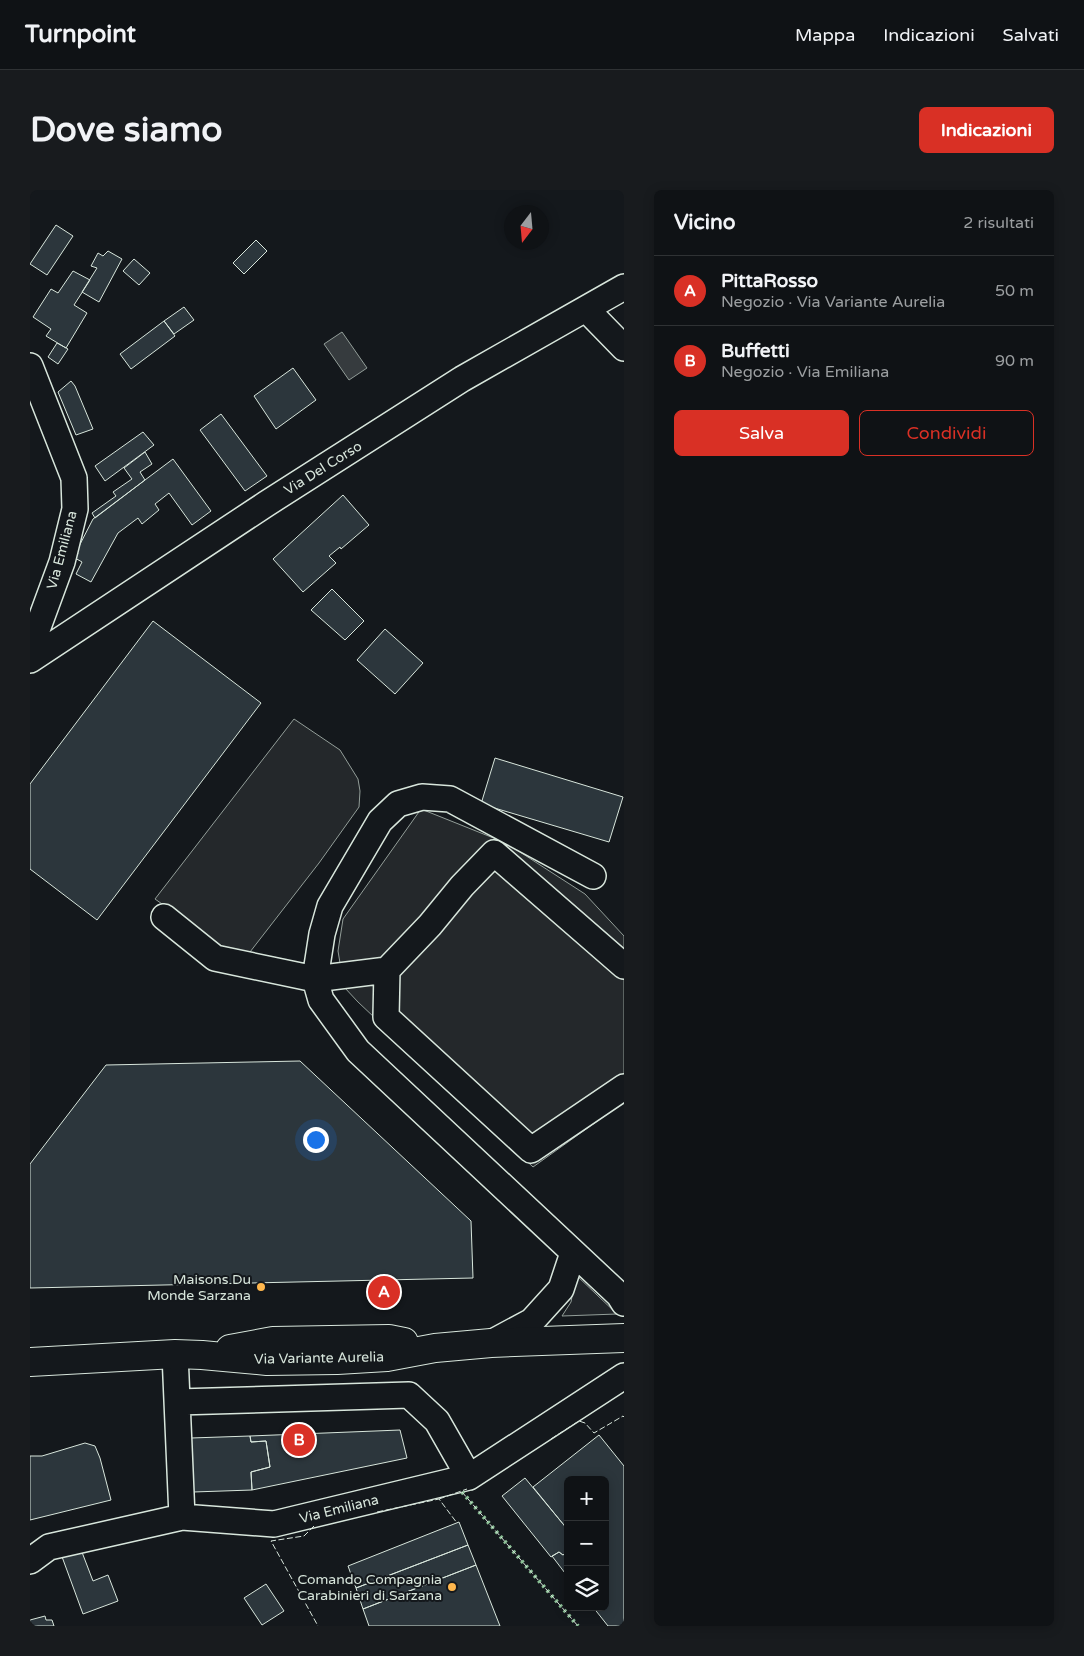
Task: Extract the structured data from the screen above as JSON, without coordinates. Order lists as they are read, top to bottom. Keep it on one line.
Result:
{"streets":{"main road":["Via Variante Aurelia"],"street":["Via Del Corso","Via Emiliana"]},"places":["Maisons Du Monde Sarzana","Comando Compagnia Carabinieri di Sarzana"],"north":"bottom","page":{"header":"Turnpoint","nav":["Mappa","Indicazioni","Salvati"],"buttons":["Indicazioni",["Salva","Condividi"]],"title":"Dove siamo","heading":["Vicino","2 risultati"],"list":[{"mark":"A","name":"PittaRosso","note":"Negozio · Via Variante Aurelia","value":"50 m"},{"mark":"B","name":"Buffetti","note":"Negozio · Via Emiliana","value":"90 m"}],"pins":["A","B"],"map_buttons":["+","−"]}}
